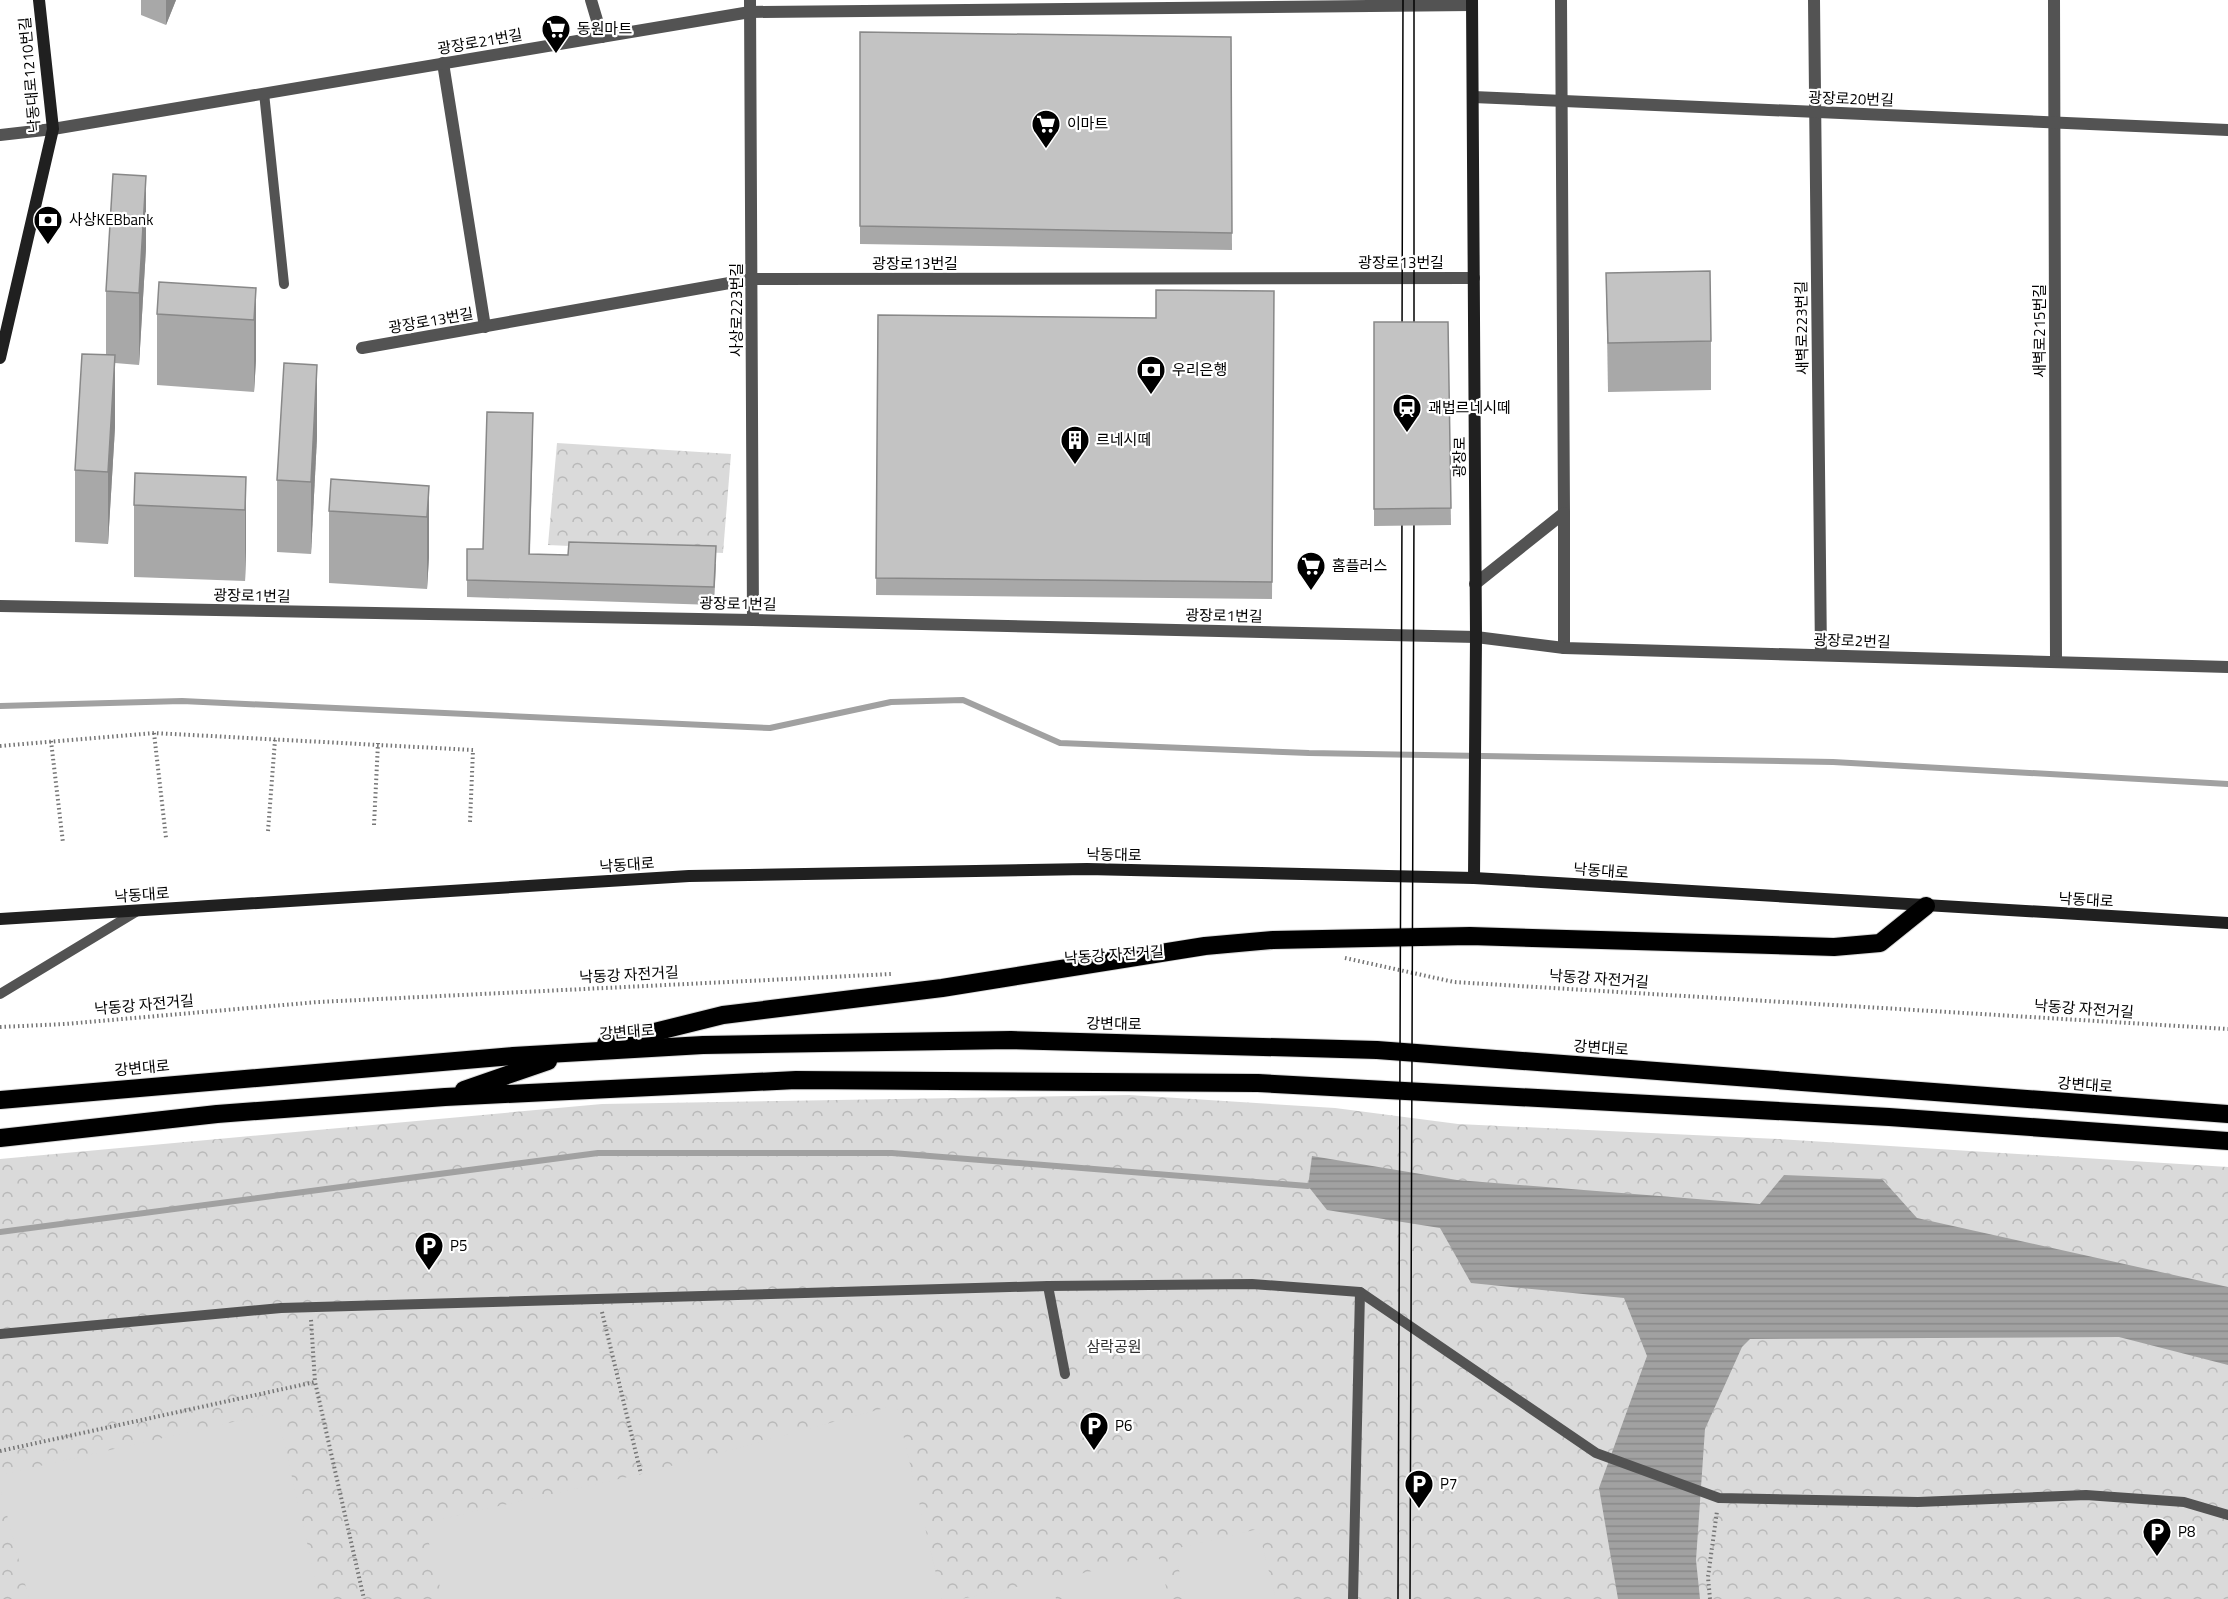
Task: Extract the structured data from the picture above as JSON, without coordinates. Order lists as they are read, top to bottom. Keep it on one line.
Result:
{"streets":{"highway":["강변대로"],"main road":["낙동대로1210번길","광장로","낙동대로"],"street":["광장로21번길","광장로20번길","광장로13번길","사상로223번길","새벽로223번길","새벽로215번길","광장로1번길","광장로2번길"],"path":["낙동강 자전거길"]},"crossings":[["광장로21번길","낙동대로1210번길"],["광장로21번길","사상로223번길"],["광장로21번길","광장로"],["광장로20번길","새벽로223번길"],["광장로20번길","새벽로215번길"],["광장로20번길","광장로"],["광장로13번길","사상로223번길"],["광장로13번길","광장로"],["사상로223번길","광장로1번길"],["새벽로223번길","광장로2번길"],["새벽로215번길","광장로2번길"],["광장로","광장로1번길"],["광장로","광장로2번길"],["광장로","낙동대로"],["광장로1번길","광장로2번길"]],"parks":["삼락공원"],"places":{"supermarket":["동원마트","이마트","홈플러스"],"bank":["사상KEBbank","우리은행"],"station":["괘법르네시떼"],"building":["르네시떼"],"parking":["P5","P6","P7","P8"]}}
